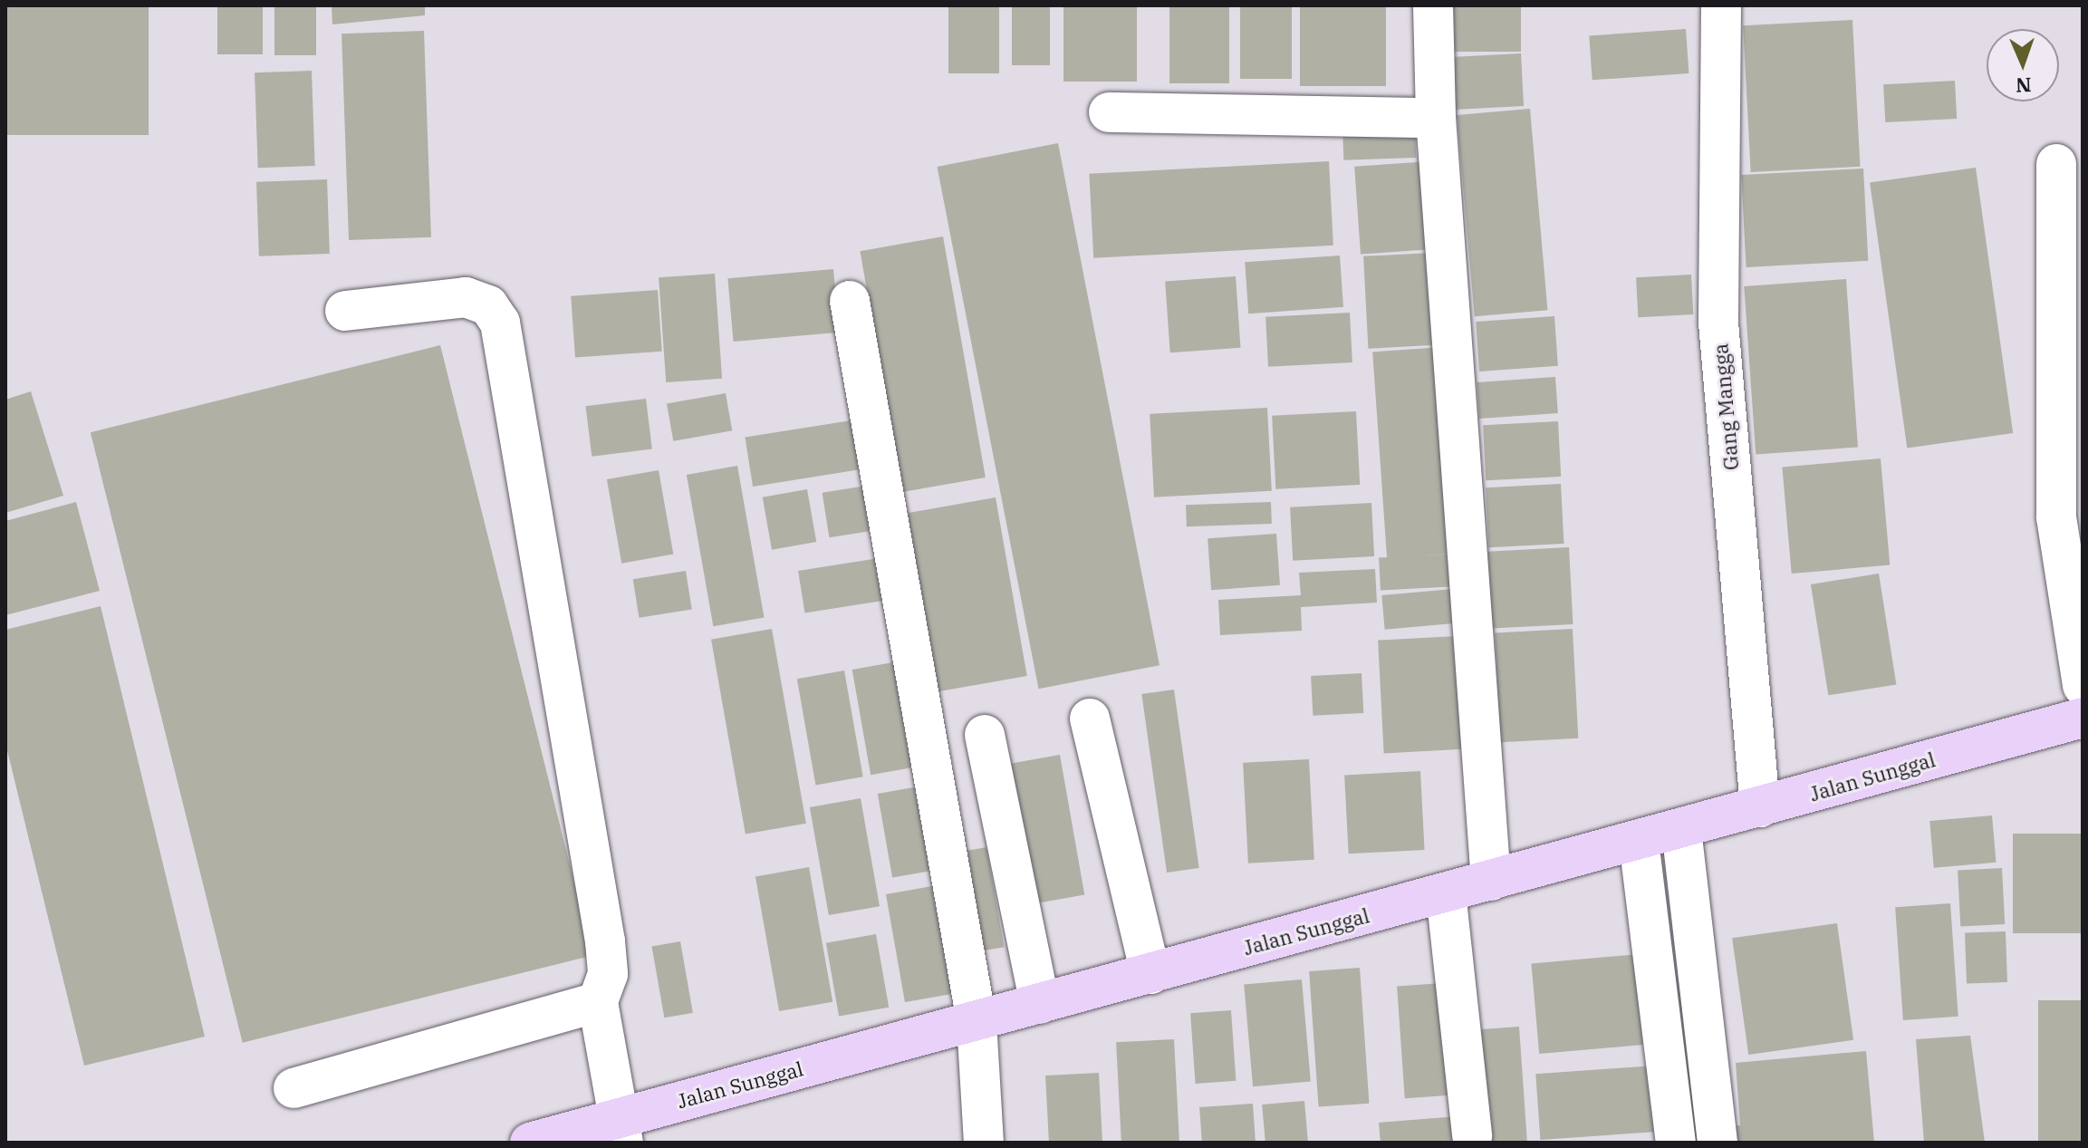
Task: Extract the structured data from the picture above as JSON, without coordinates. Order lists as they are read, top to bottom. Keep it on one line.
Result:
{"streets":{"main road":["Jalan Sunggal"],"street":["Gang Mangga"]},"crossings":[["Gang Mangga","Jalan Sunggal"]],"north":"bottom"}
